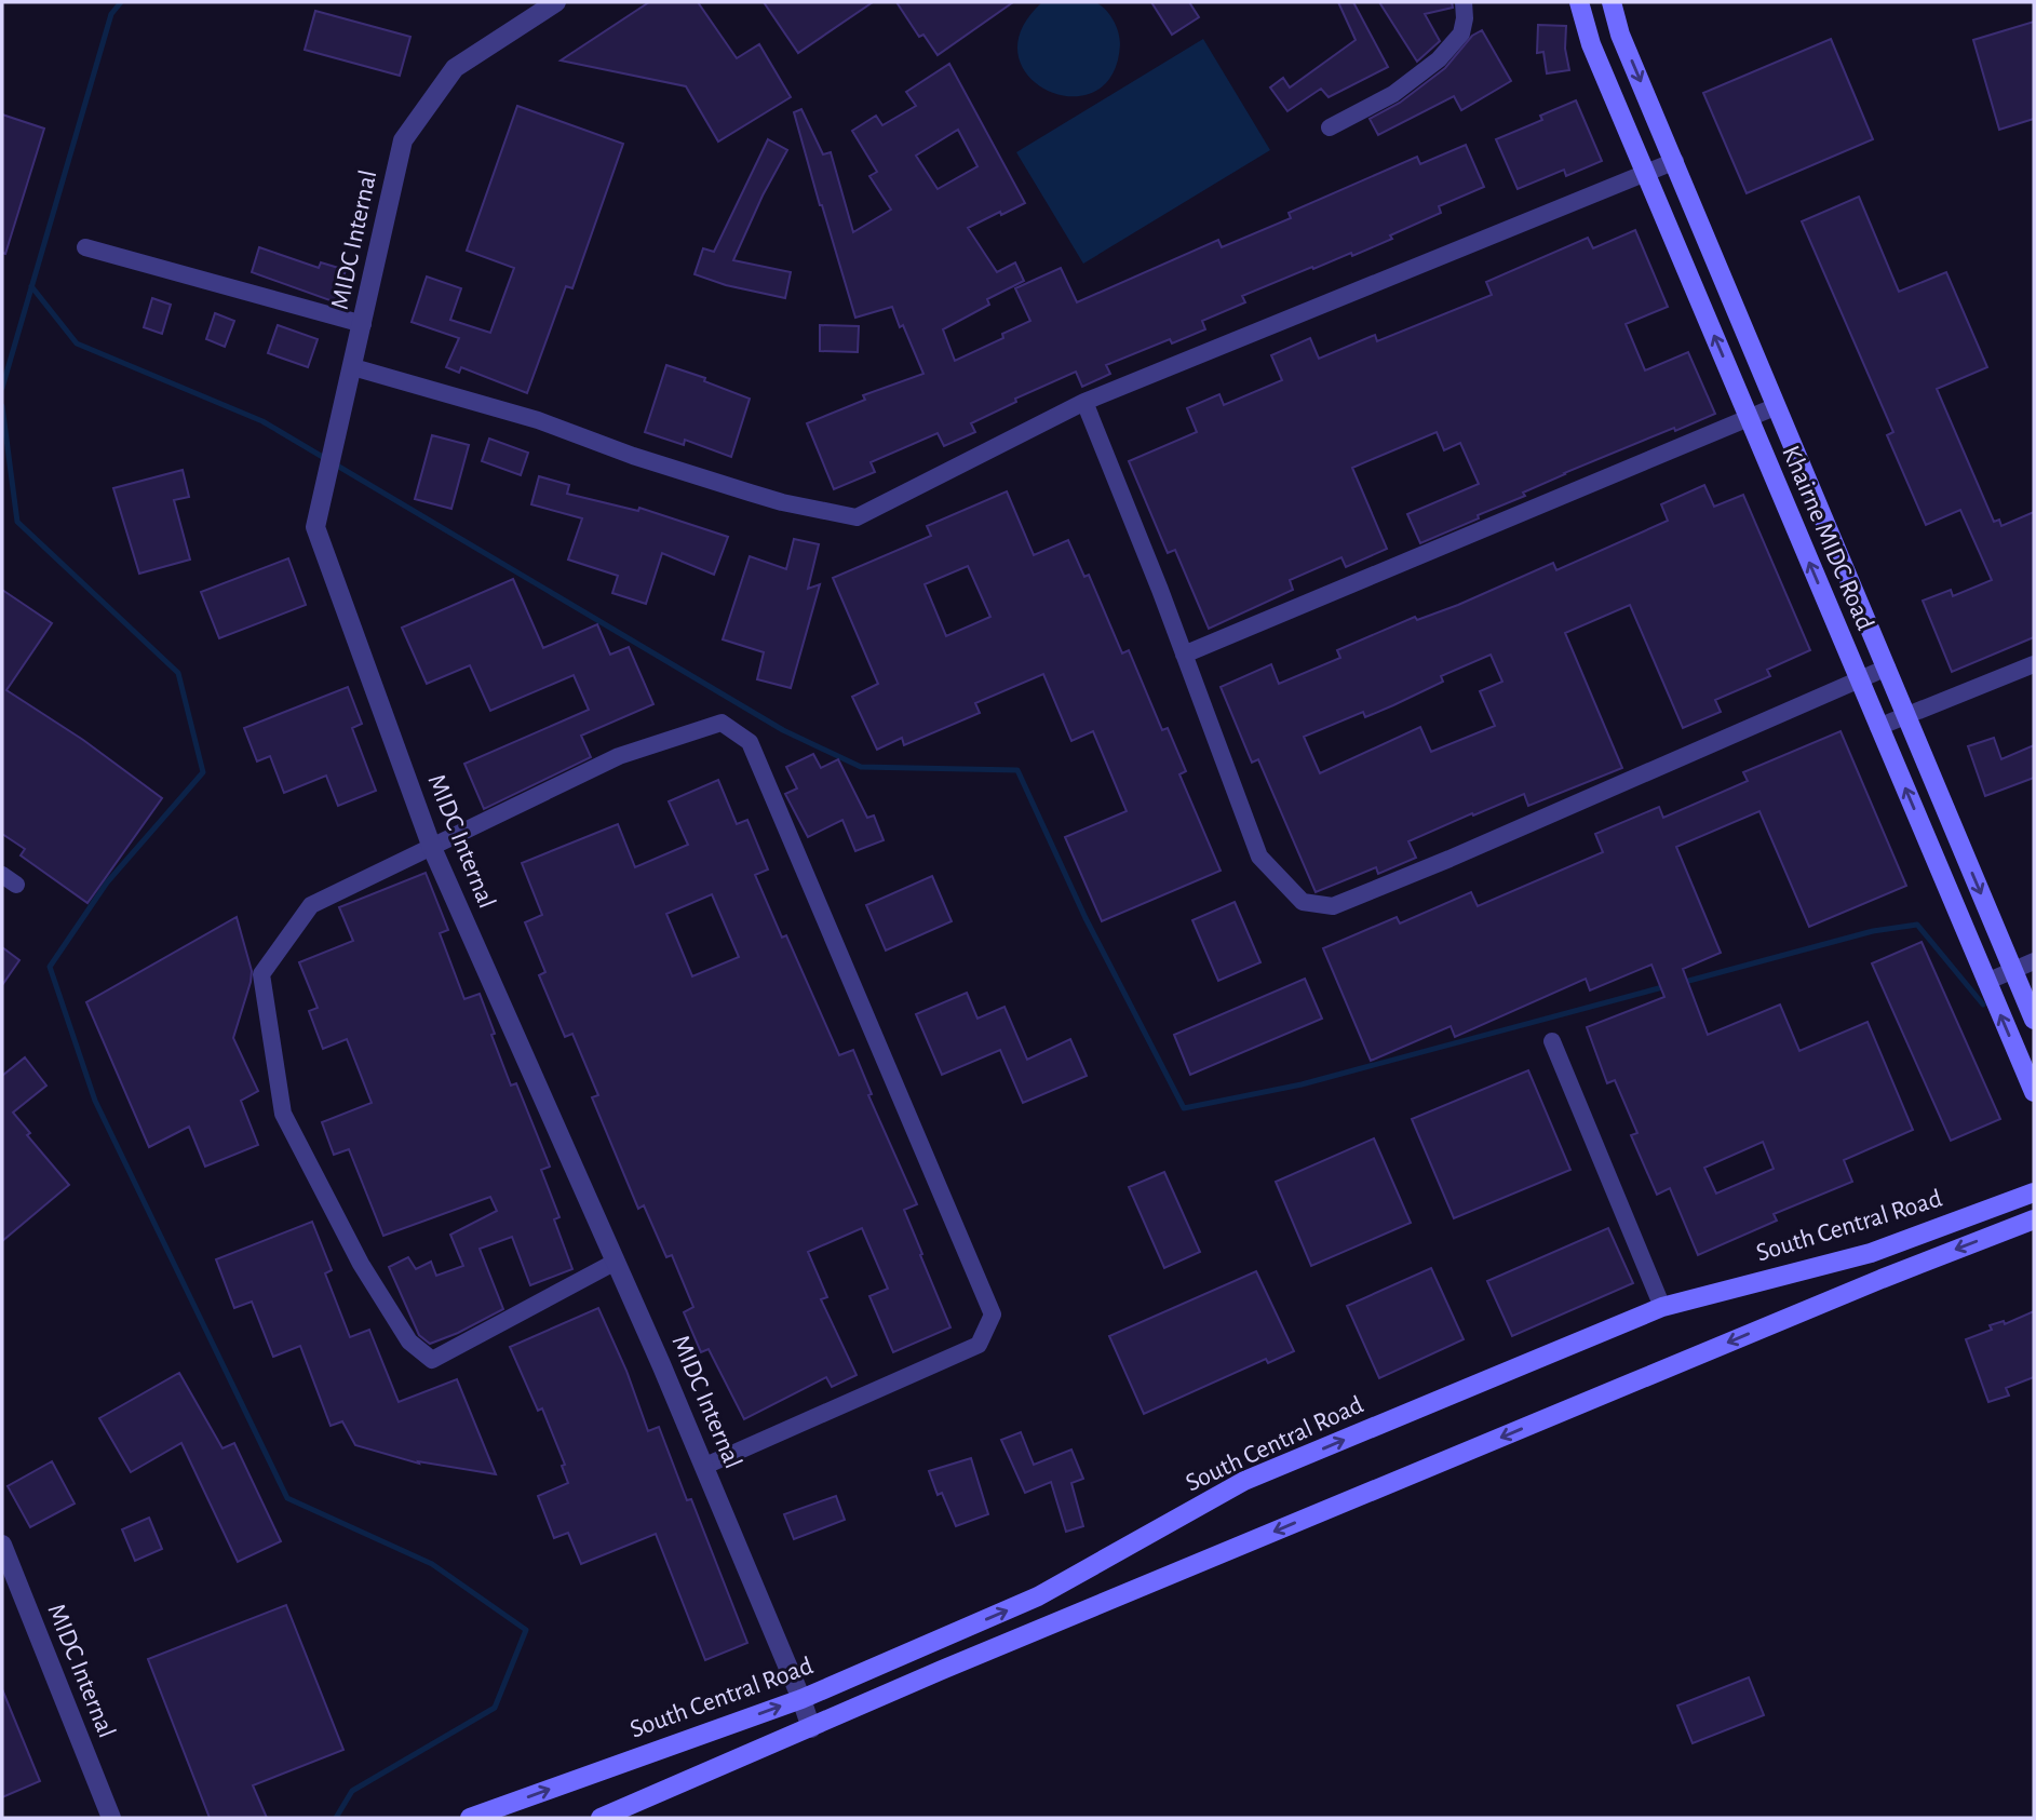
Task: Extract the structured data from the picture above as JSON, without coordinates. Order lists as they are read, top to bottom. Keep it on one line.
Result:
{"streets":{"main road":["Khairne MIDC Road","South Central Road"],"street":["MIDC Internal"]},"crossings":[["MIDC Internal","South Central Road"]]}
